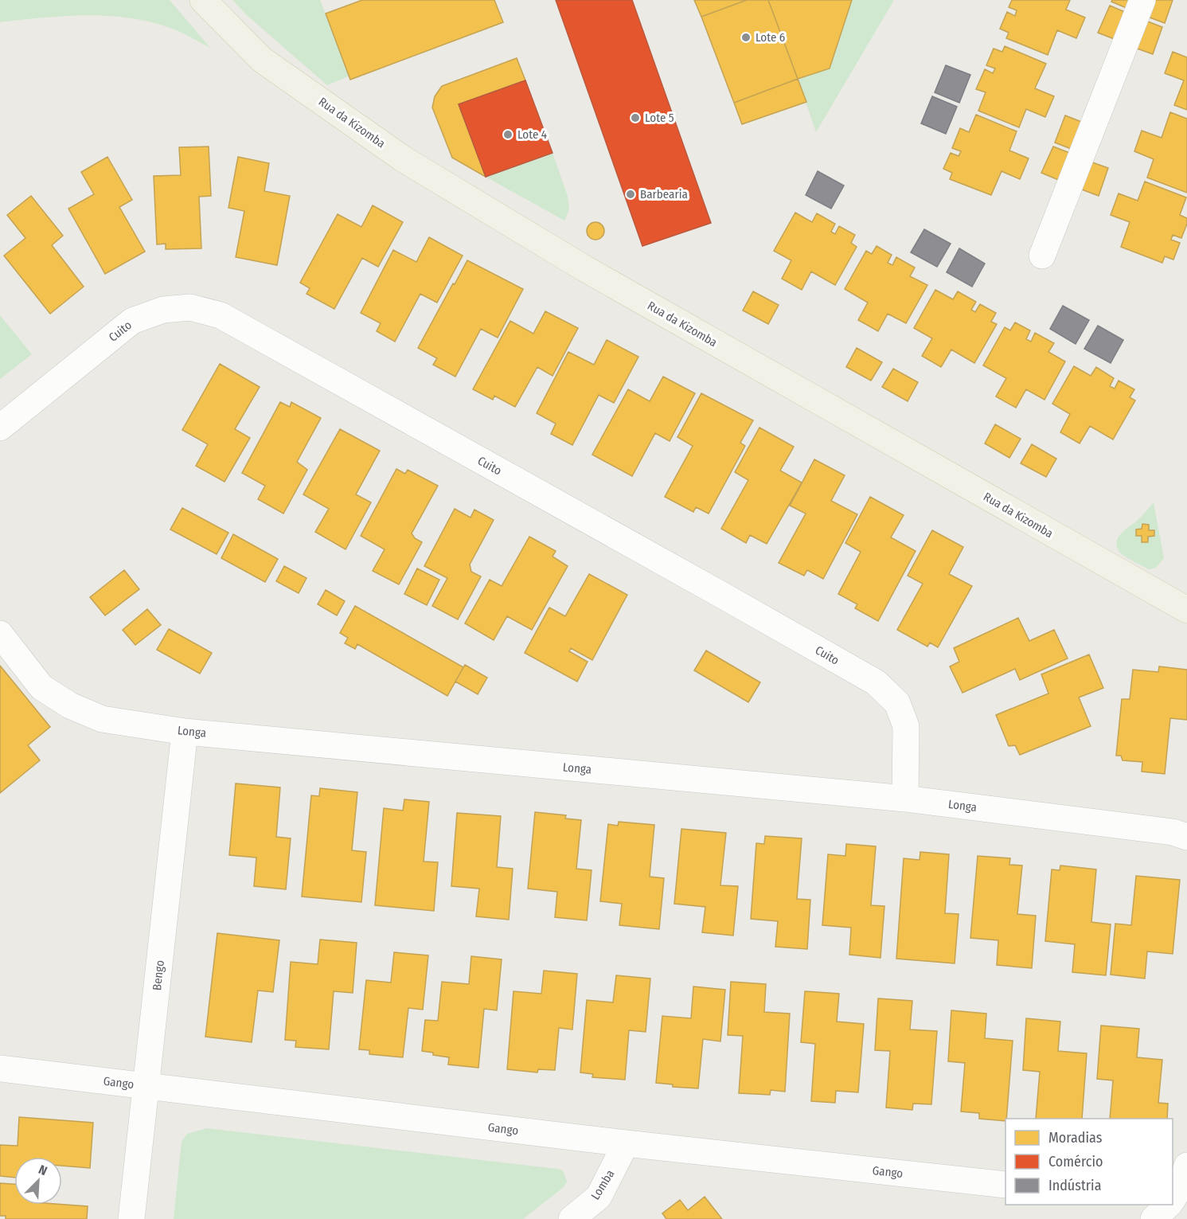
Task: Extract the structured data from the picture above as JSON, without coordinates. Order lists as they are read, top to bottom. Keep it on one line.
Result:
{"streets":{"main road":["Rua da Kizomba"],"street":["Cuito","Longa","Bengo","Gango","Lomba"]},"crossings":[["Cuito","Longa"],["Longa","Bengo"],["Bengo","Gango"],["Gango","Lomba"]],"places":["Lote 6","Lote 5","Lote 4","Barbearia"],"legend":["Moradias","Comércio","Indústria"],"north":"top right"}
